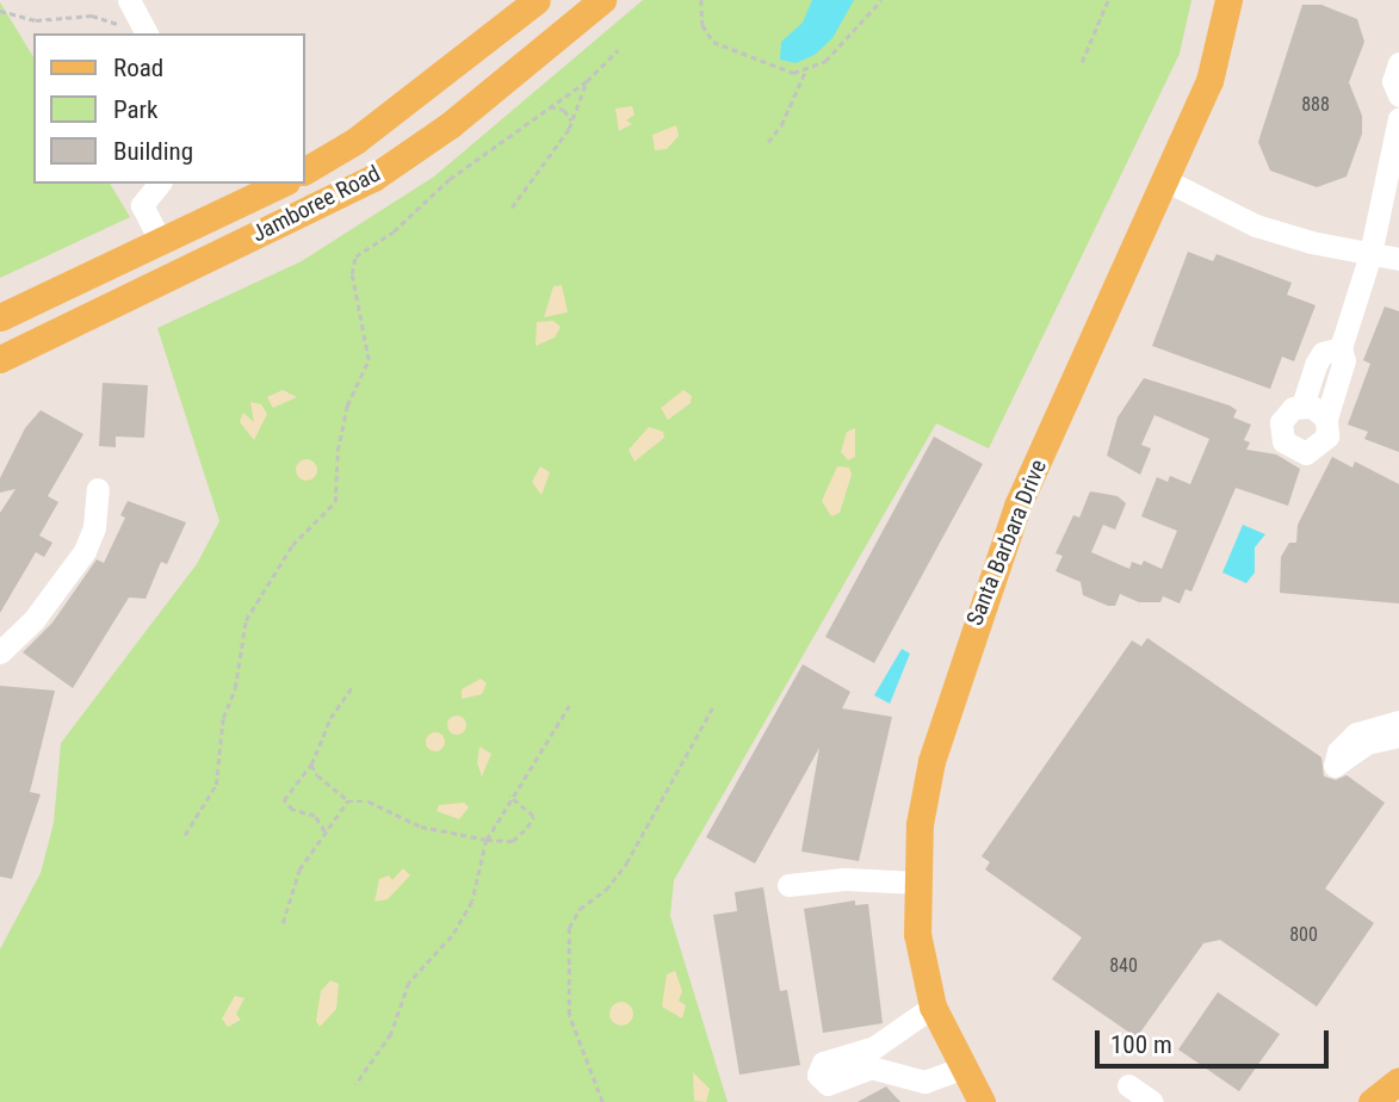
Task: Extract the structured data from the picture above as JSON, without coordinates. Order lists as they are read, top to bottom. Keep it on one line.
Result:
{"streets":{"main road":["Jamboree Road","Santa Barbara Drive"]},"house_numbers":["888","800","840"],"legend":["Road","Park","Building"],"scale_bar":"100 m"}
